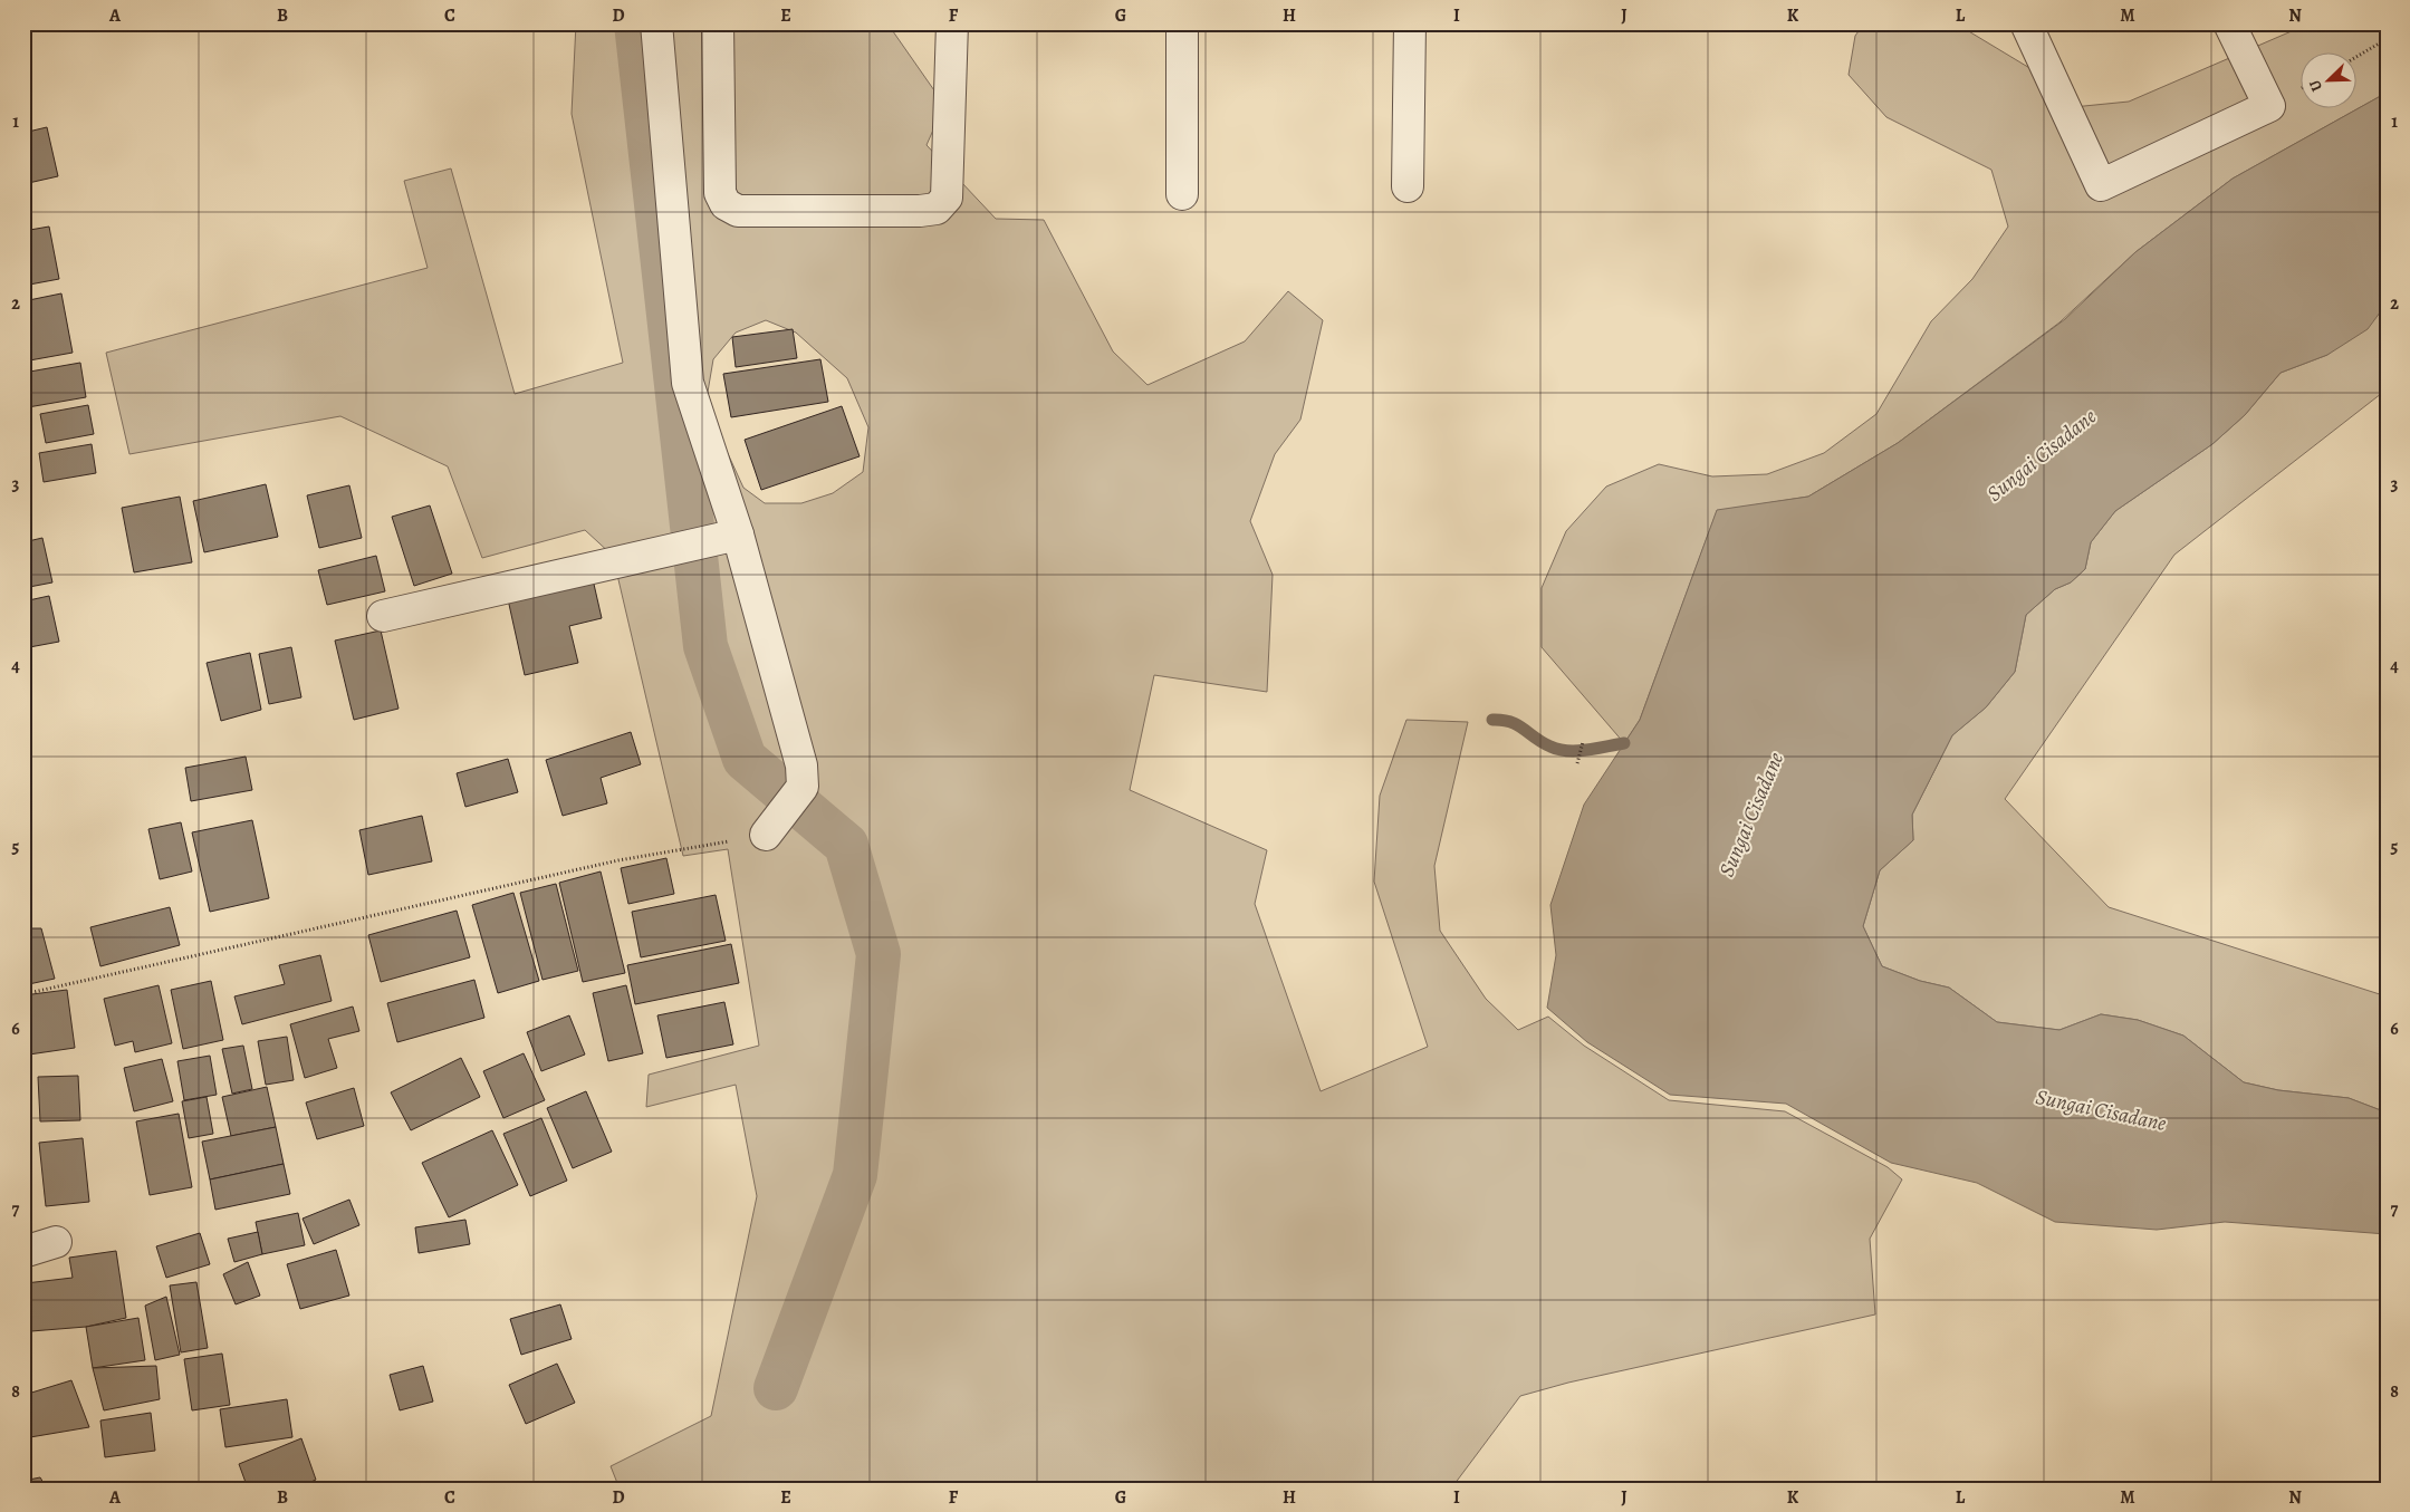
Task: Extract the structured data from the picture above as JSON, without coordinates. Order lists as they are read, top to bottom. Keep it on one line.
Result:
{"water":["Sungai Cisadane"],"north":"bottom left","grid":{"columns":["A","B","C","D","E","F","G","H","I","J","K","L","M","N"],"rows":["1","2","3","4","5","6","7","8"]}}
